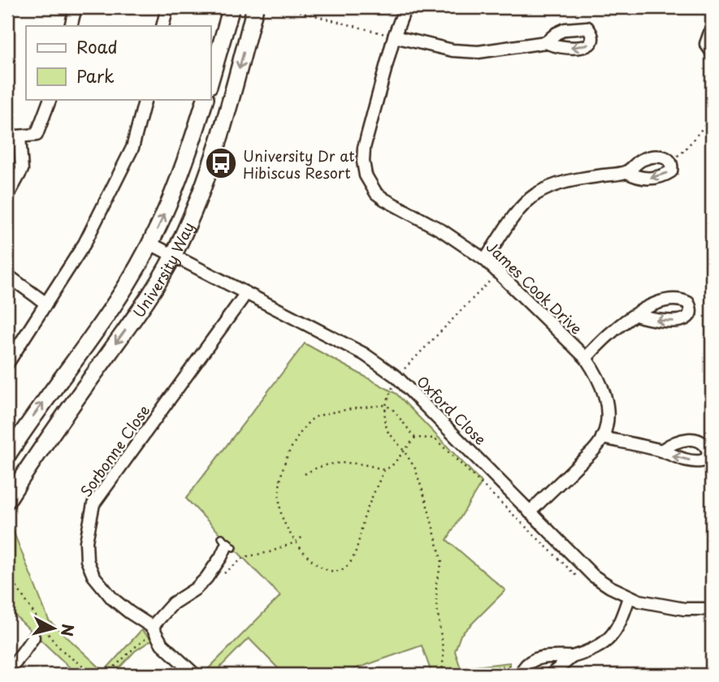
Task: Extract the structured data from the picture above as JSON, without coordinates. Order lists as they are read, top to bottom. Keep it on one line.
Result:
{"streets":{"main road":["University Way"],"street":["James Cook Drive","Oxford Close","Sorbonne Close"]},"crossings":[["University Way","Oxford Close"],["James Cook Drive","Oxford Close"],["Oxford Close","Sorbonne Close"]],"places":{"bus stop":["University Dr at Hibiscus Resort"]},"legend":["Road","Park"],"north":"right"}
